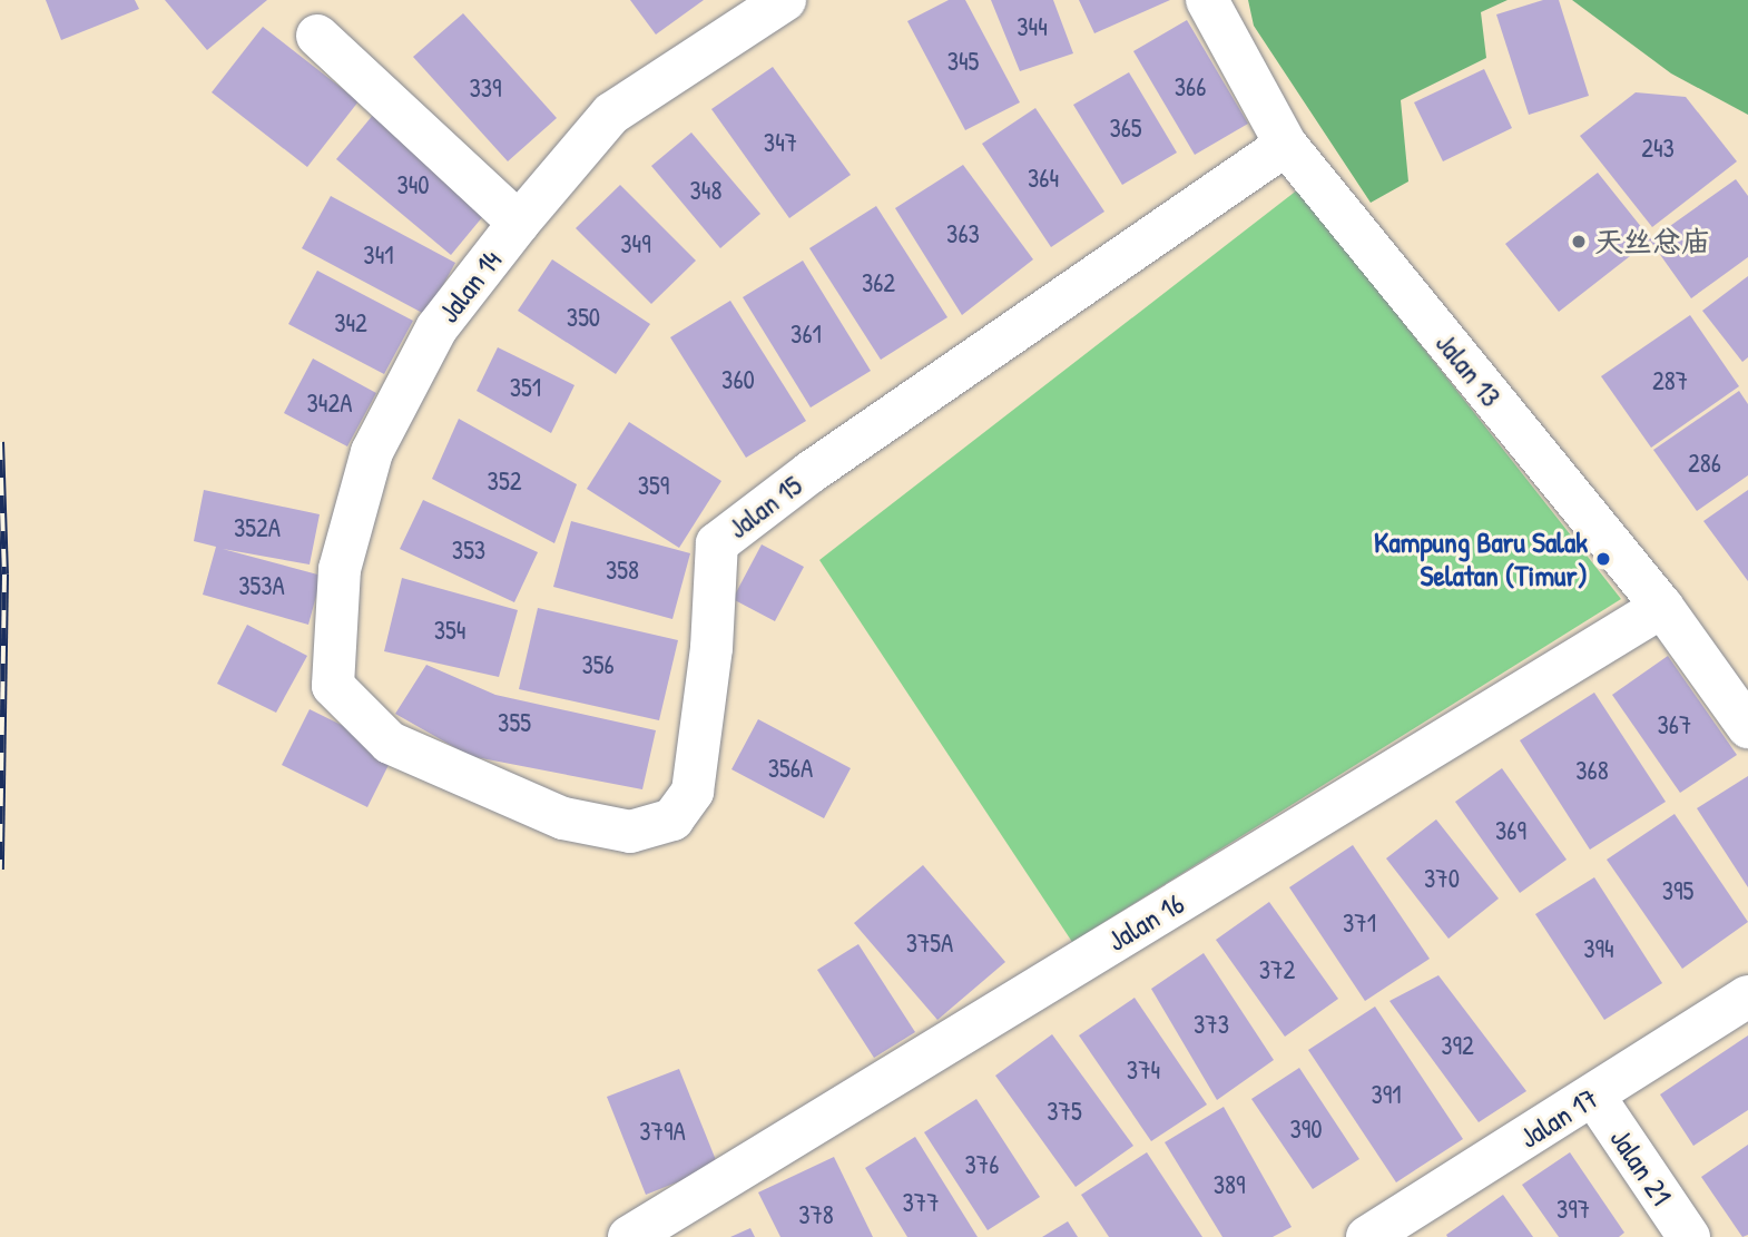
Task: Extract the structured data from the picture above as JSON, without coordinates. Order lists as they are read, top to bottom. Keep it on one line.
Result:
{"streets":{"street":["Jalan 14","Jalan 13","Jalan 15","Jalan 16","Jalan 17","Jalan 21"]},"crossings":[["Jalan 14","Jalan 15"],["Jalan 13","Jalan 15"],["Jalan 13","Jalan 16"],["Jalan 17","Jalan 21"]],"places":["天丝总庙","Kampung Baru Salak Selatan (Timur)"],"house_numbers":["344","345","366","339","365","347","243","364","340","348","363","349","341","362","350","342","361","360","287","351","342A","286","352","359","352A","353","358","353A","354","356","355","367","356A","368","369","370","395","371","375A","394","372","373","392","374","391","375","390","379A","376","389","377","397","378"]}
